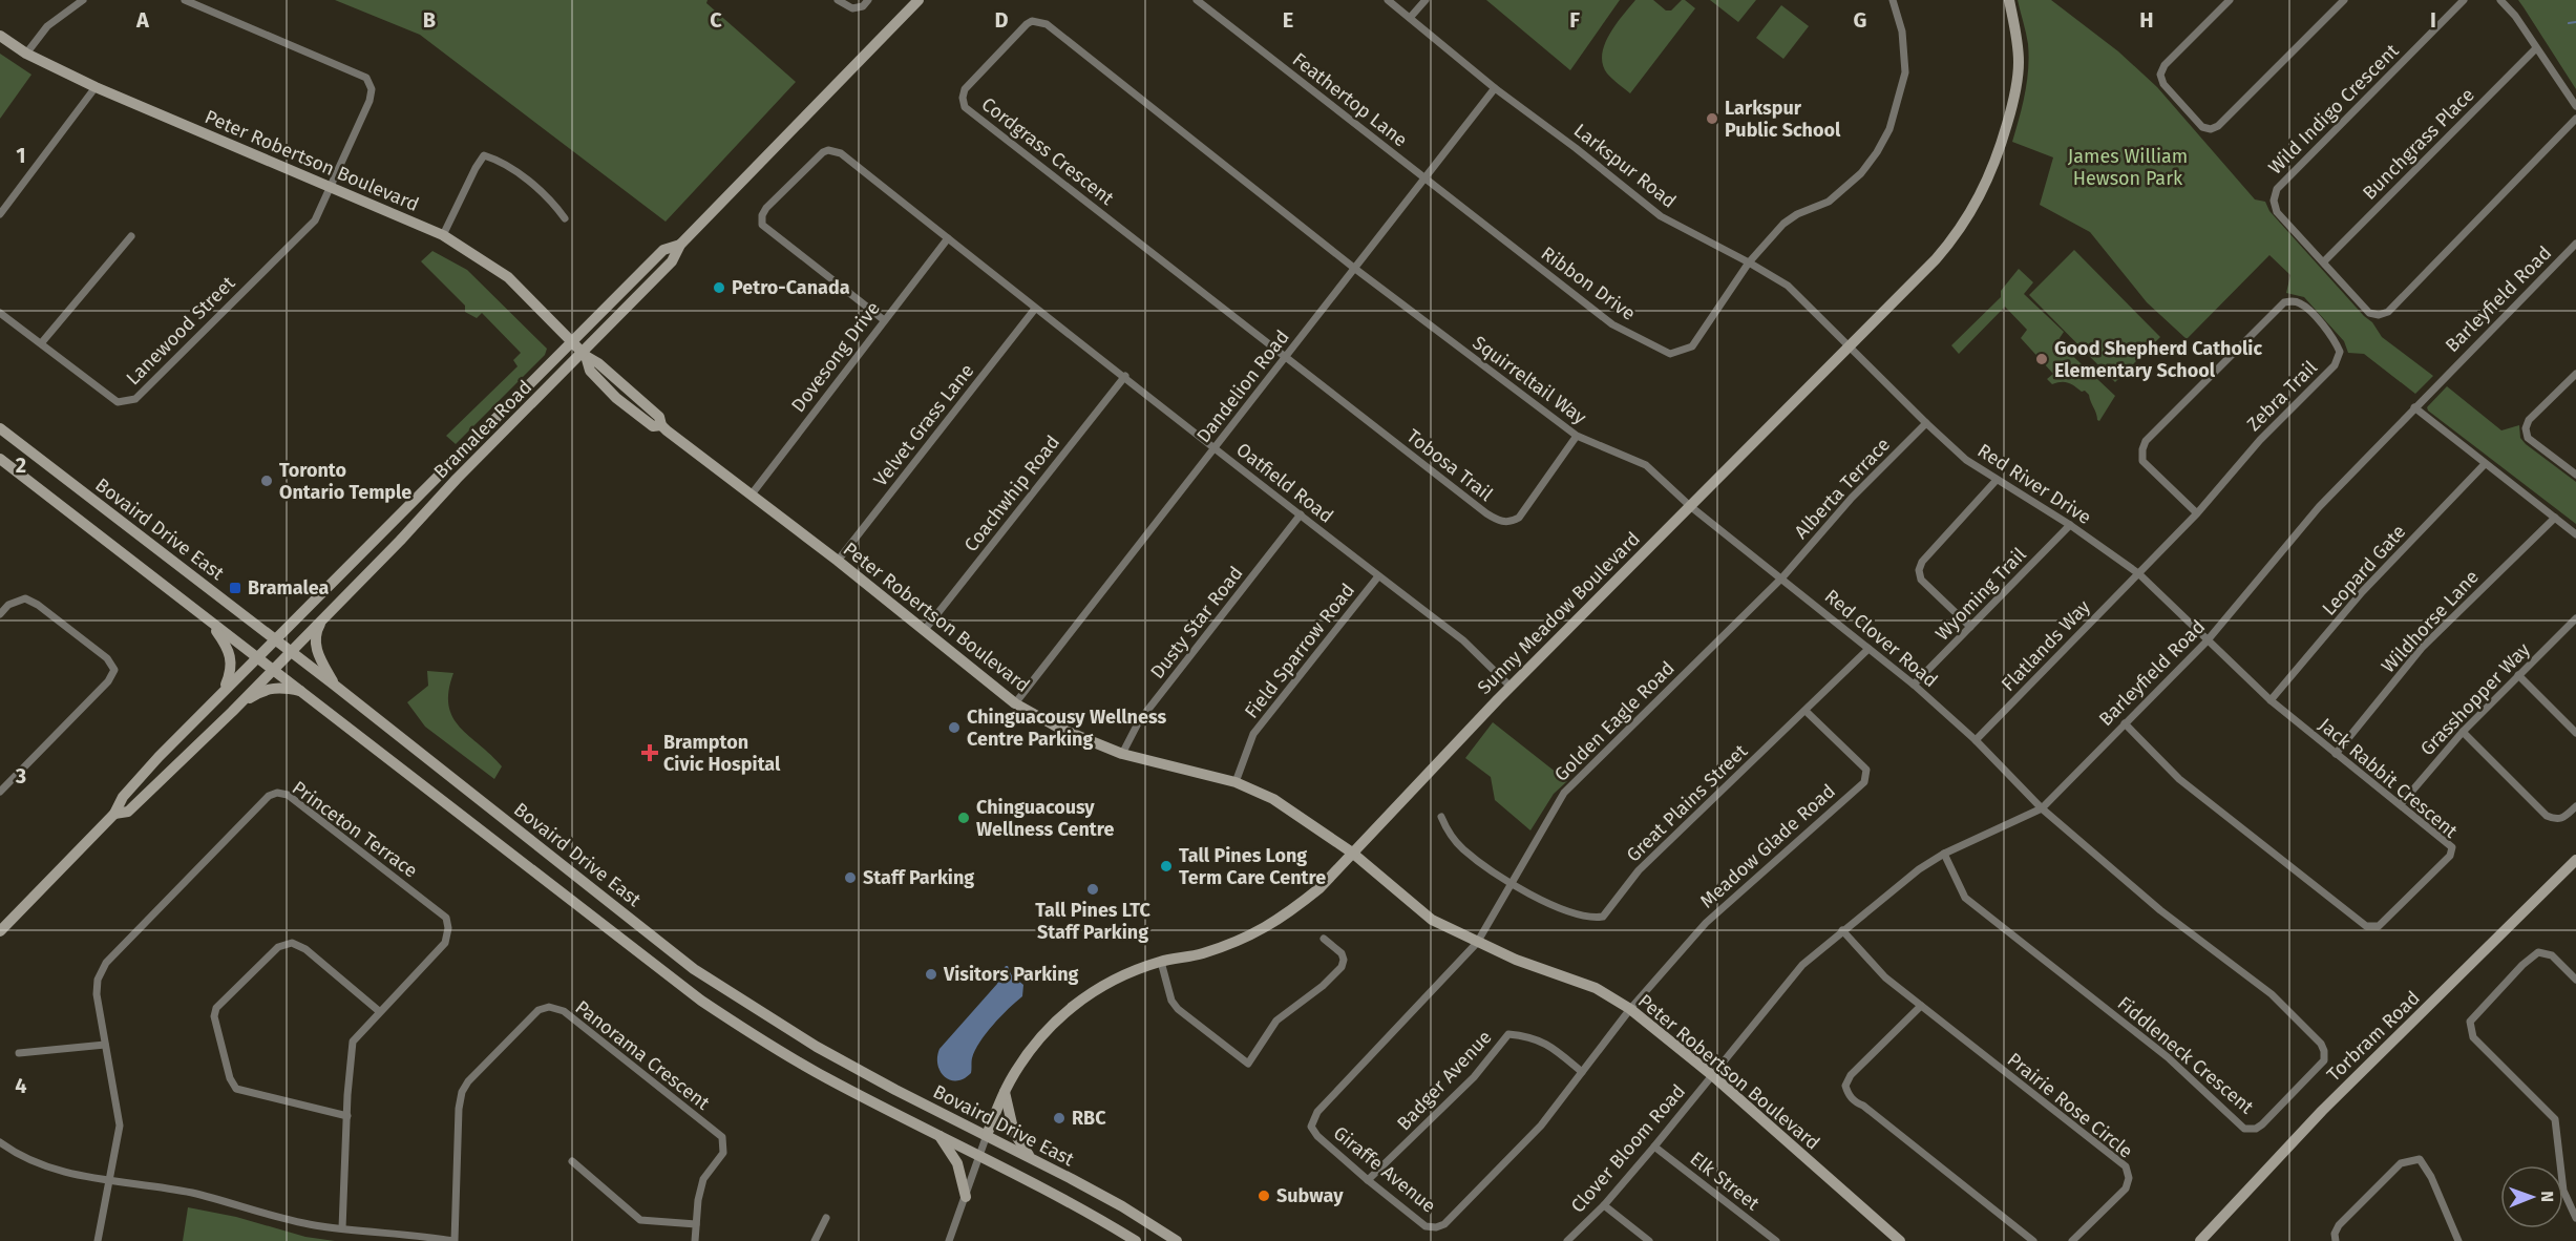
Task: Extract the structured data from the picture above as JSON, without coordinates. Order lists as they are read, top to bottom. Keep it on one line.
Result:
{"streets":{"main road":["Peter Robertson Boulevard","Bramalea Road","Bovaird Drive East","Sunny Meadow Boulevard","Torbram Road"],"street":["Feathertop Lane","Wild Indigo Crescent","Bunchgrass Place","Cordgrass Crescent","Larkspur Road","Ribbon Drive","Barleyfield Road","Lanewood Street","Dovesong Drive","Squirreltail Way","Dandelion Road","Zebra Trail","Velvet Grass Lane","Tobosa Trail","Oatfield Road","Red River Drive","Alberta Terrace","Coachwhip Road","Leopard Gate","Wyoming Trail","Wildhorse Lane","Dusty Star Road","Red Clover Road","Flatlands Way","Field Sparrow Road","Grasshopper Way","Golden Eagle Road","Jack Rabbit Crescent","Great Plains Street","Princeton Terrace","Meadow Glade Road","Panorama Crescent","Fiddleneck Crescent","Badger Avenue","Prairie Rose Circle","Clover Bloom Road","Giraffe Avenue","Elk Street"]},"crossings":[["Feathertop Lane","Ribbon Drive"],["Feathertop Lane","Dandelion Road"],["Wild Indigo Crescent","Bunchgrass Place"],["Cordgrass Crescent","Squirreltail Way"],["Cordgrass Crescent","Dandelion Road"],["Cordgrass Crescent","Tobosa Trail"],["Peter Robertson Boulevard","Barleyfield Road"],["Peter Robertson Boulevard","Lanewood Street"],["Peter Robertson Boulevard","Dovesong Drive"],["Peter Robertson Boulevard","Dandelion Road"],["Peter Robertson Boulevard","Velvet Grass Lane"],["Peter Robertson Boulevard","Bramalea Road"],["Peter Robertson Boulevard","Coachwhip Road"],["Peter Robertson Boulevard","Sunny Meadow Boulevard"],["Peter Robertson Boulevard","Dusty Star Road"],["Peter Robertson Boulevard","Field Sparrow Road"],["Peter Robertson Boulevard","Golden Eagle Road"],["Peter Robertson Boulevard","Meadow Glade Road"],["Peter Robertson Boulevard","Clover Bloom Road"],["Peter Robertson Boulevard","Giraffe Avenue"],["Larkspur Road","Ribbon Drive"],["Larkspur Road","Dandelion Road"],["Larkspur Road","Red River Drive"],["Larkspur Road","Sunny Meadow Boulevard"],["Ribbon Drive","Dandelion Road"],["Barleyfield Road","Red River Drive"],["Barleyfield Road","Red Clover Road"],["Barleyfield Road","Jack Rabbit Crescent"],["Barleyfield Road","Fiddleneck Crescent"],["Barleyfield Road","Prairie Rose Circle"],["Barleyfield Road","Clover Bloom Road"],["Dovesong Drive","Oatfield Road"],["Squirreltail Way","Dandelion Road"],["Squirreltail Way","Tobosa Trail"],["Squirreltail Way","Sunny Meadow Boulevard"],["Squirreltail Way","Red Clover Road"],["Dandelion Road","Tobosa Trail"],["Dandelion Road","Oatfield Road"],["Zebra Trail","Red River Drive"],["Zebra Trail","Flatlands Way"],["Velvet Grass Lane","Oatfield Road"],["Bramalea Road","Bovaird Drive East"],["Oatfield Road","Coachwhip Road"],["Oatfield Road","Sunny Meadow Boulevard"],["Oatfield Road","Dusty Star Road"],["Oatfield Road","Field Sparrow Road"],["Red River Drive","Alberta Terrace"],["Red River Drive","Wyoming Trail"],["Red River Drive","Sunny Meadow Boulevard"],["Red River Drive","Flatlands Way"],["Red River Drive","Jack Rabbit Crescent"],["Alberta Terrace","Red Clover Road"],["Alberta Terrace","Golden Eagle Road"],["Bovaird Drive East","Sunny Meadow Boulevard"],["Leopard Gate","Jack Rabbit Crescent"],["Wyoming Trail","Red Clover Road"],["Sunny Meadow Boulevard","Red Clover Road"],["Wildhorse Lane","Jack Rabbit Crescent"],["Red Clover Road","Flatlands Way"],["Red Clover Road","Golden Eagle Road"],["Red Clover Road","Great Plains Street"],["Red Clover Road","Fiddleneck Crescent"],["Grasshopper Way","Jack Rabbit Crescent"],["Golden Eagle Road","Great Plains Street"],["Golden Eagle Road","Giraffe Avenue"],["Great Plains Street","Meadow Glade Road"],["Meadow Glade Road","Giraffe Avenue"],["Badger Avenue","Giraffe Avenue"],["Clover Bloom Road","Elk Street"]],"parks":["James William Hewson Park"],"places":{"other":["Larkspur Public School","Petro-Canada","Good Shepherd Catholic Elementary School","Toronto Ontario Temple","Chinguacousy Wellness Centre Parking","Chinguacousy Wellness Centre","Tall Pines Long Term Care Centre","Staff Parking","Tall Pines LTC Staff Parking","Visitors Parking","RBC","Subway"],"transit":["Bramalea"],"health":["Brampton Civic Hospital"]},"north":"right","grid":{"columns":["A","B","C","D","E","F","G","H","I"],"rows":["1","2","3","4"]}}
